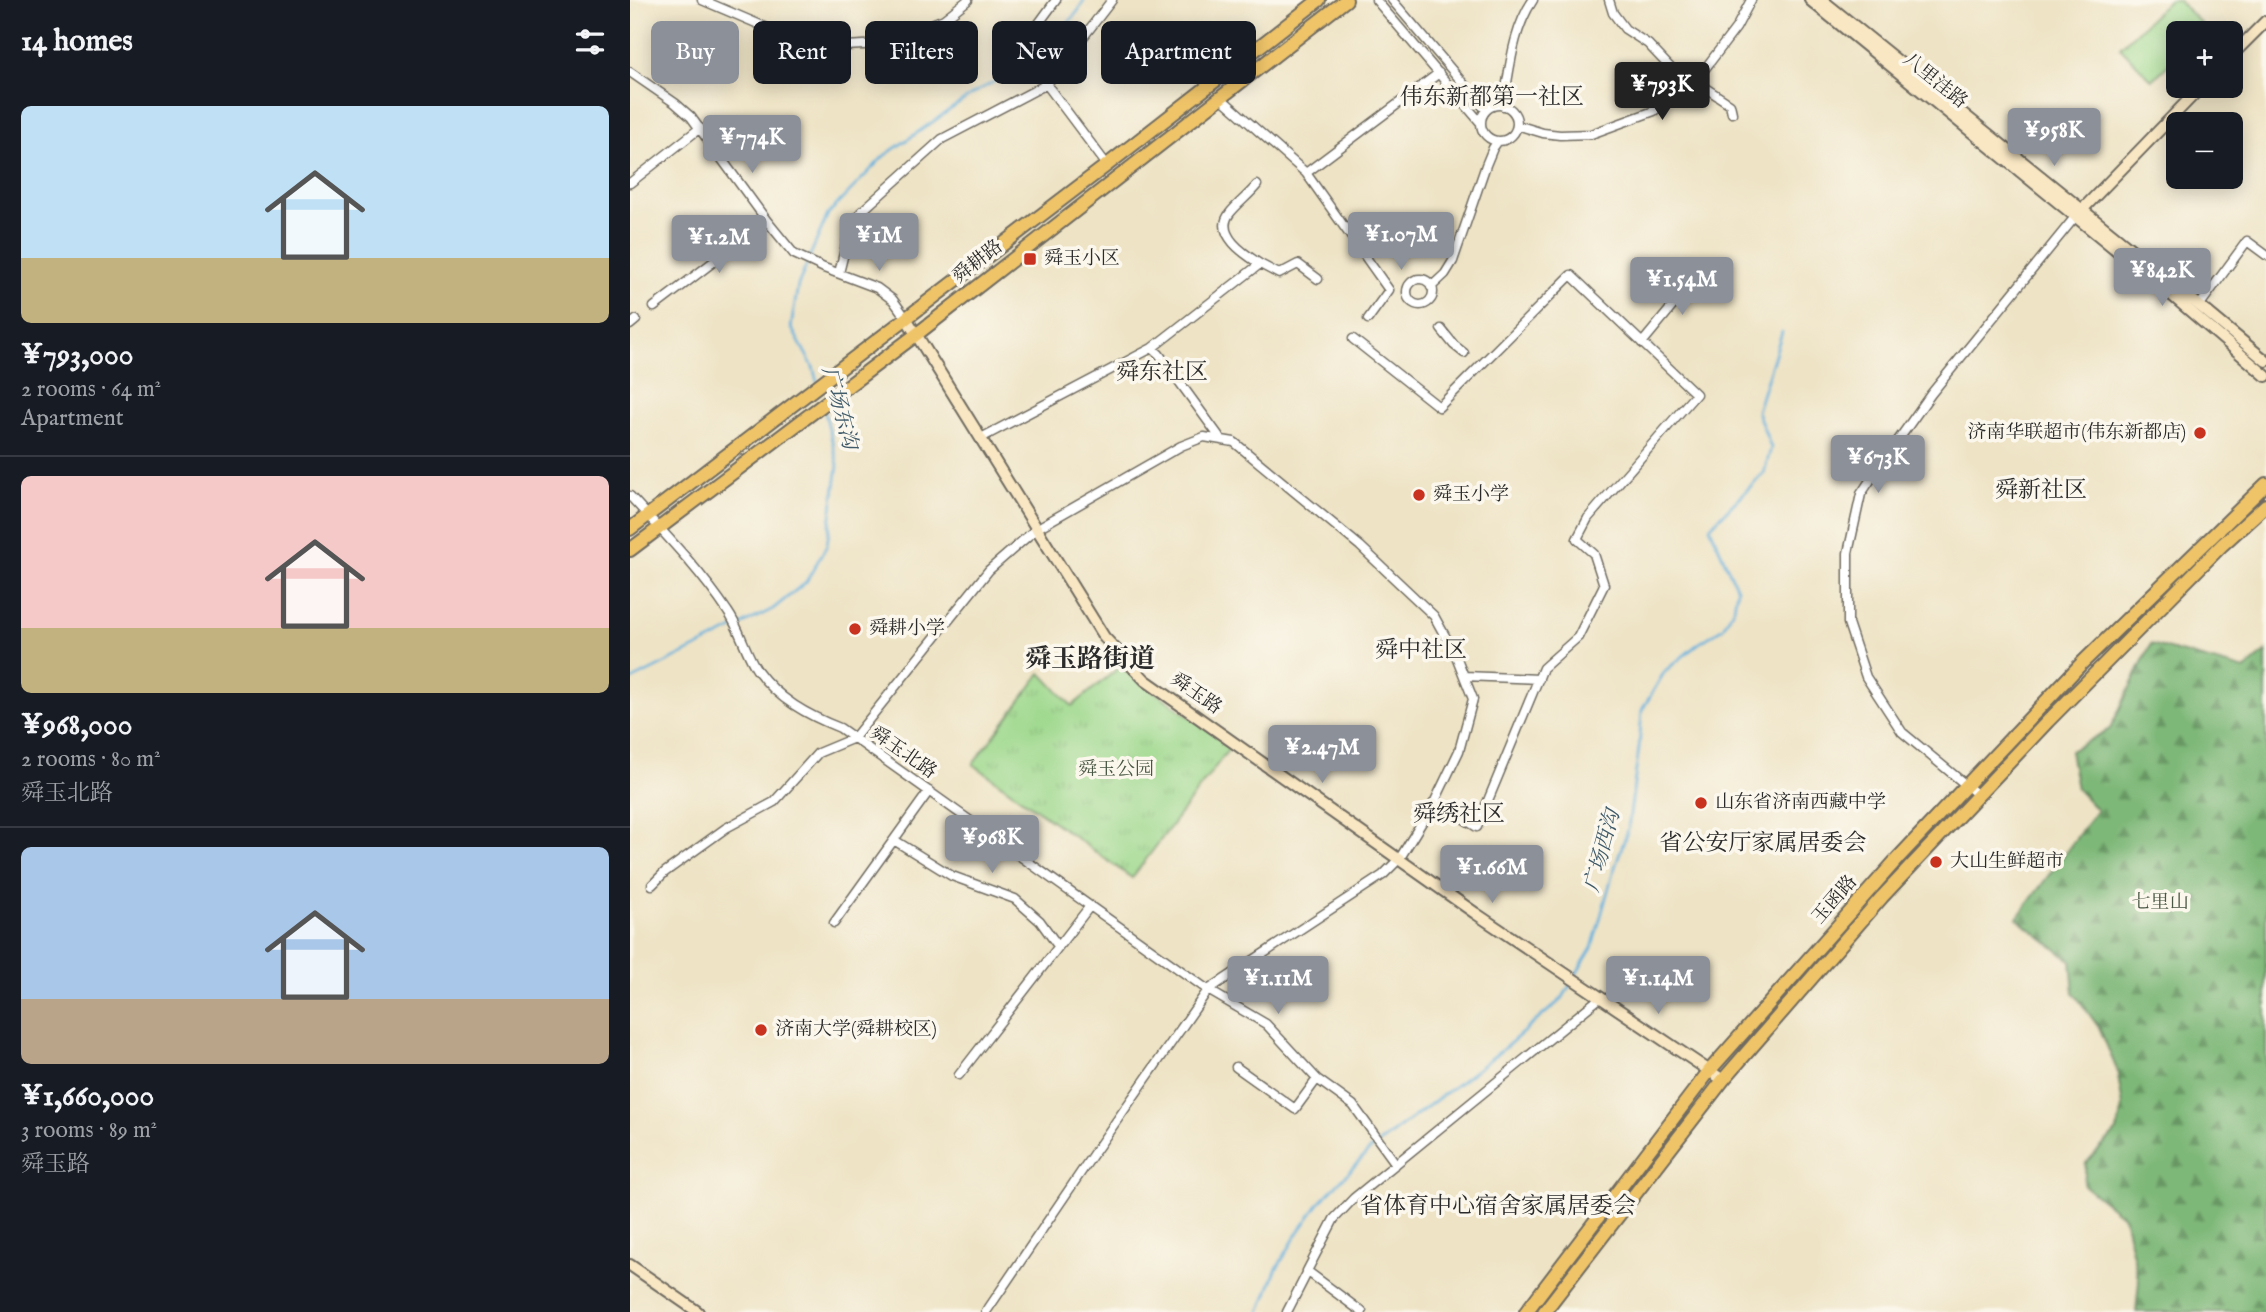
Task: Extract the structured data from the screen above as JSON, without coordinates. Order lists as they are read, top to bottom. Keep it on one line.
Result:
{"streets":{"main road":["舜耕路","玉函路"],"street":["八里洼路","舜玉路","舜玉北路"]},"crossings":[["舜耕路","舜玉路"],["舜耕路","舜玉北路"],["舜玉路","玉函路"]],"districts":["伟东新都第一社区","舜东社区","舜新社区","舜中社区","舜玉路街道","舜绣社区","省公安厅家属居委会","省体育中心宿舍家属居委会"],"water":["广场东沟","广场西沟"],"parks":["舜玉公园","七里山"],"places":{"transit":["舜玉小区"],"other":["济南华联超市(伟东新都店)","舜玉小学","舜耕小学","山东省济南西藏中学","大山生鲜超市","济南大学(舜耕校区)"]},"page":{"heading":"14 homes","map_buttons":["+","−"],"chip":["Buy","Rent","Filters","New","Apartment"],"price":["¥793K","¥958K","¥774K","¥1.07M","¥1M","¥1.2M","¥842K","¥1.54M","¥673K","¥2.47M","¥968K","¥1.66M","¥1.11M","¥1.14M"],"list":[{"name":"¥793,000","note":"2 rooms · 64 m² · Apartment"},{"name":"¥968,000","note":"2 rooms · 80 m² · 舜玉北路"},{"name":"¥1,660,000","note":"3 rooms · 89 m² · 舜玉路"}]}}
